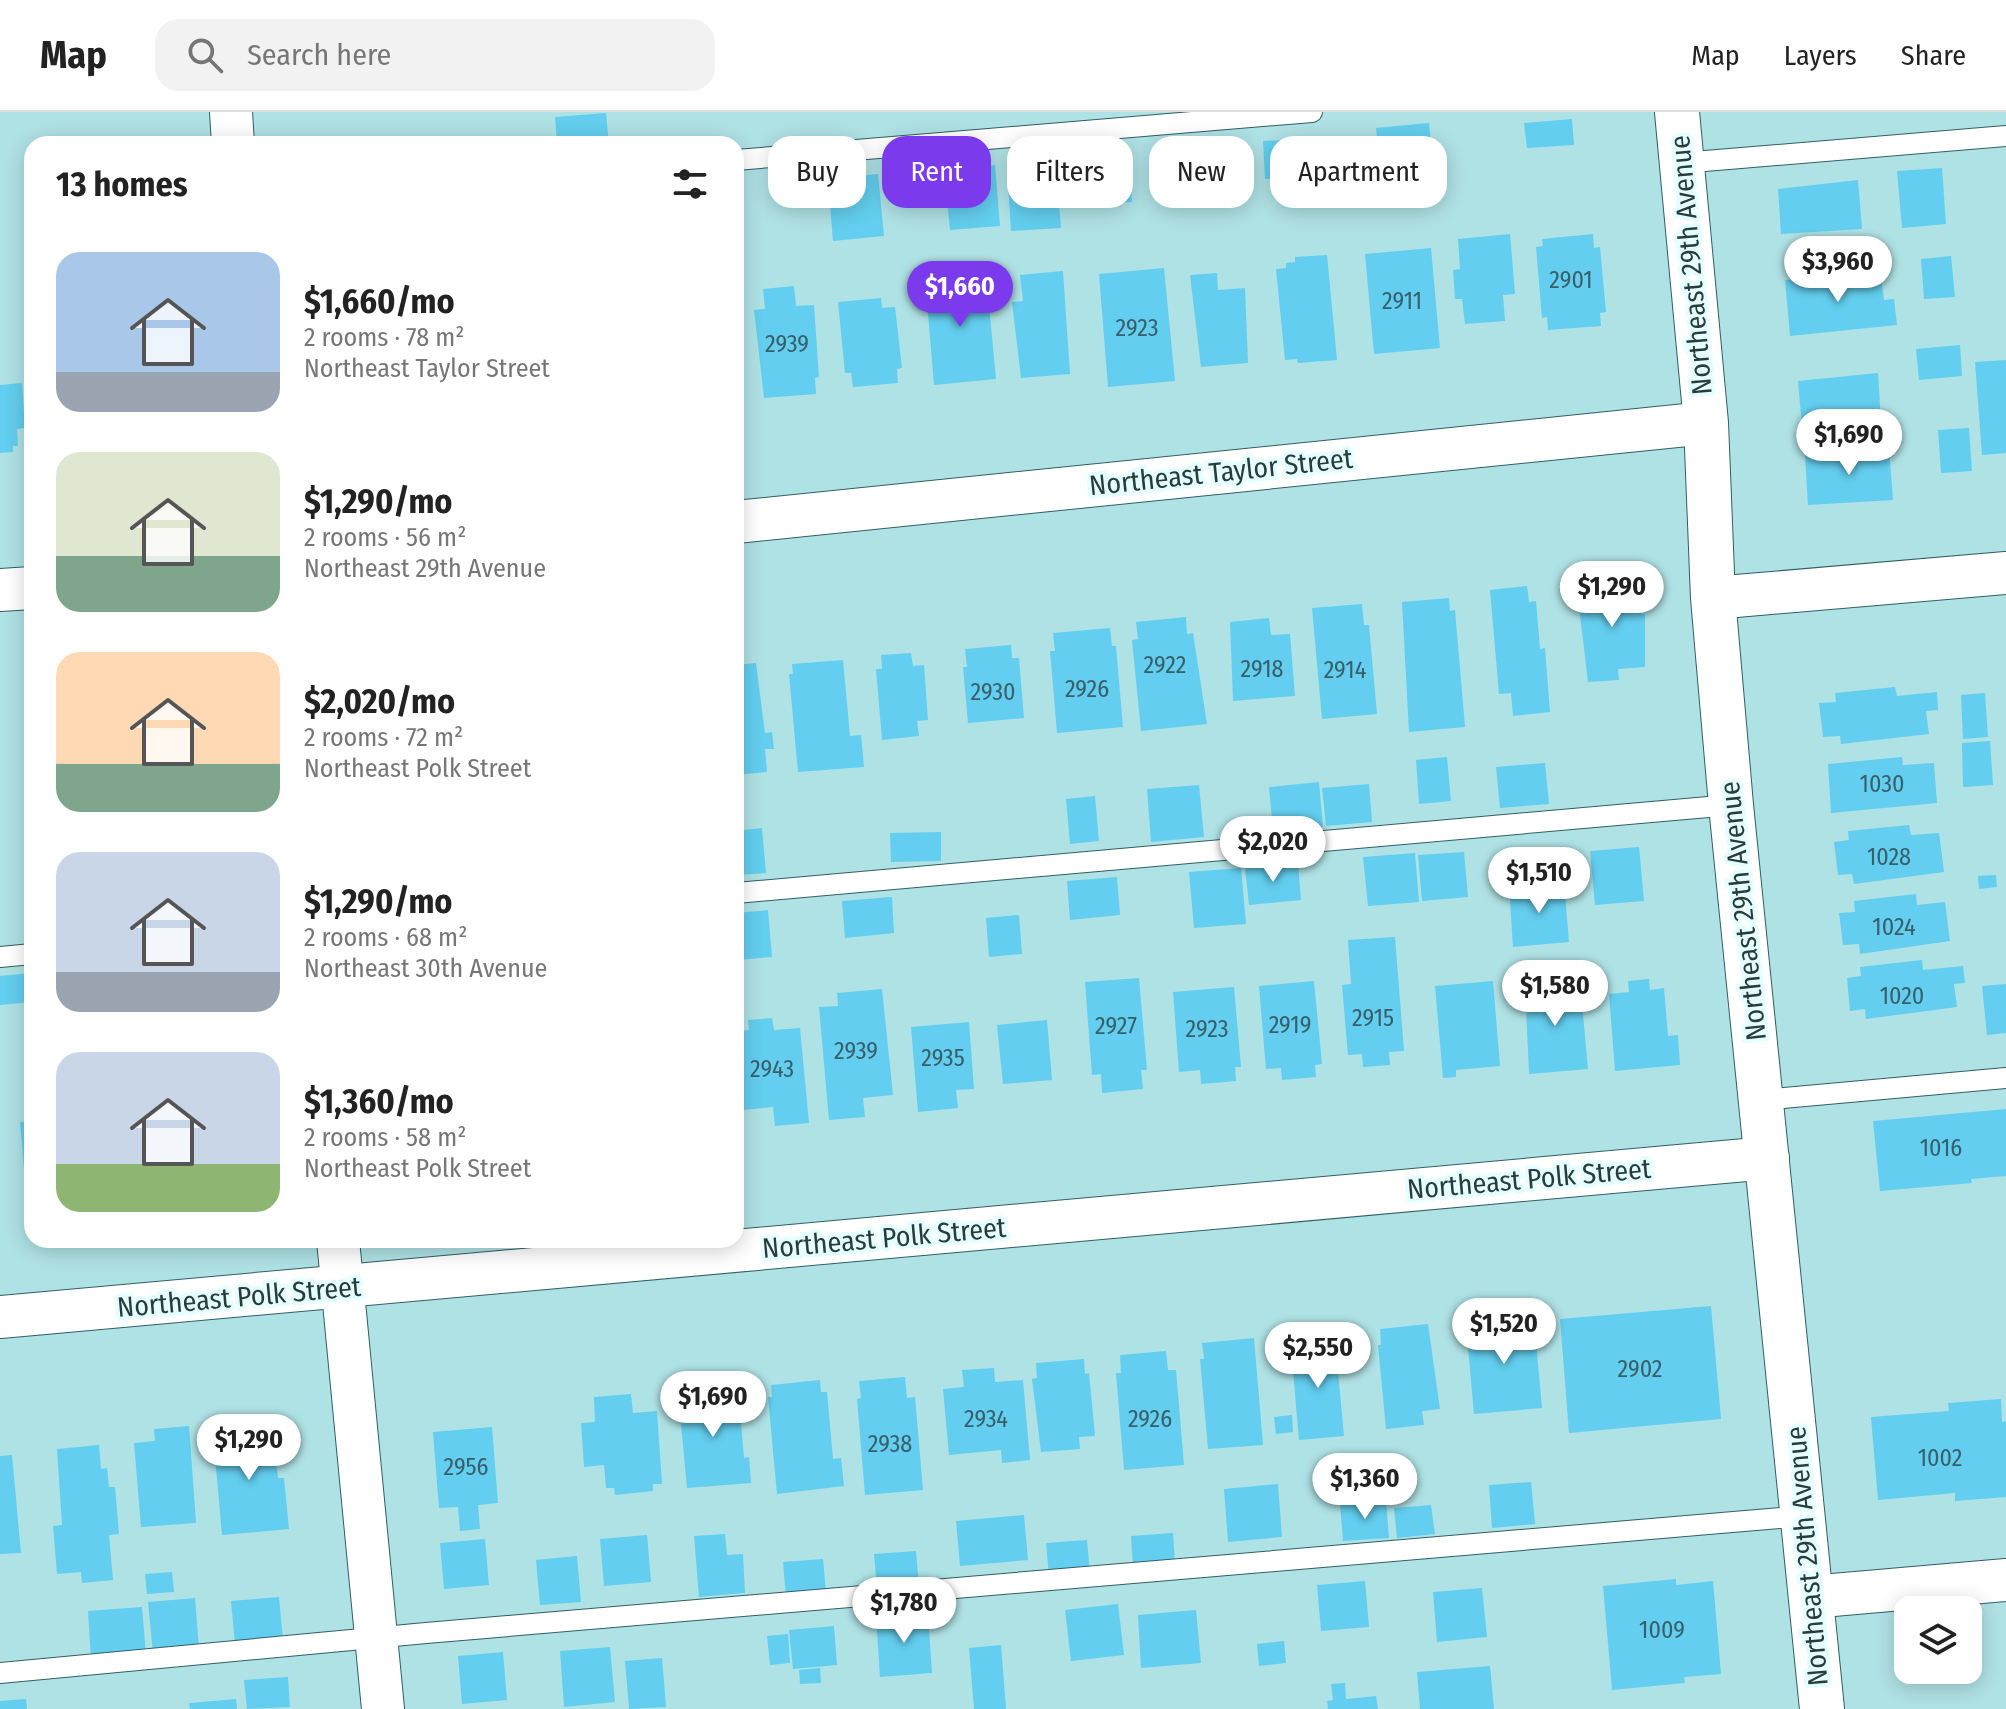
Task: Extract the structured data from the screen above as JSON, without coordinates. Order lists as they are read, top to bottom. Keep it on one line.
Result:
{"streets":{"street":["Northeast 29th Avenue","Northeast Taylor Street","Northeast Polk Street"]},"crossings":[["Northeast 29th Avenue","Northeast Taylor Street"],["Northeast 29th Avenue","Northeast Polk Street"]],"house_numbers":["2901","2911","2923","2939","2922","2918","2914","2926","2930","1030","1028","1024","1020","2915","2919","2927","2923","2939","2935","2943","1016","2902","2934","2926","2938","1002","2956","1009"],"page":{"header":"Map","search":"Search here","nav":["Map","Layers","Share"],"chip":["Buy","Rent","Filters","New","Apartment"],"heading":"13 homes","list":[{"name":"$1,660/mo","note":"2 rooms · 78 m² · Northeast Taylor Street"},{"name":"$1,290/mo","note":"2 rooms · 56 m² · Northeast 29th Avenue"},{"name":"$2,020/mo","note":"2 rooms · 72 m² · Northeast Polk Street"},{"name":"$1,290/mo","note":"2 rooms · 68 m² · Northeast 30th Avenue"},{"name":"$1,360/mo","note":"2 rooms · 58 m² · Northeast Polk Street"}],"price":["$3,960","$1,660","$1,690","$1,290","$2,020","$1,510","$1,580","$1,520","$2,550","$1,690","$1,290","$1,360","$1,780"]}}
